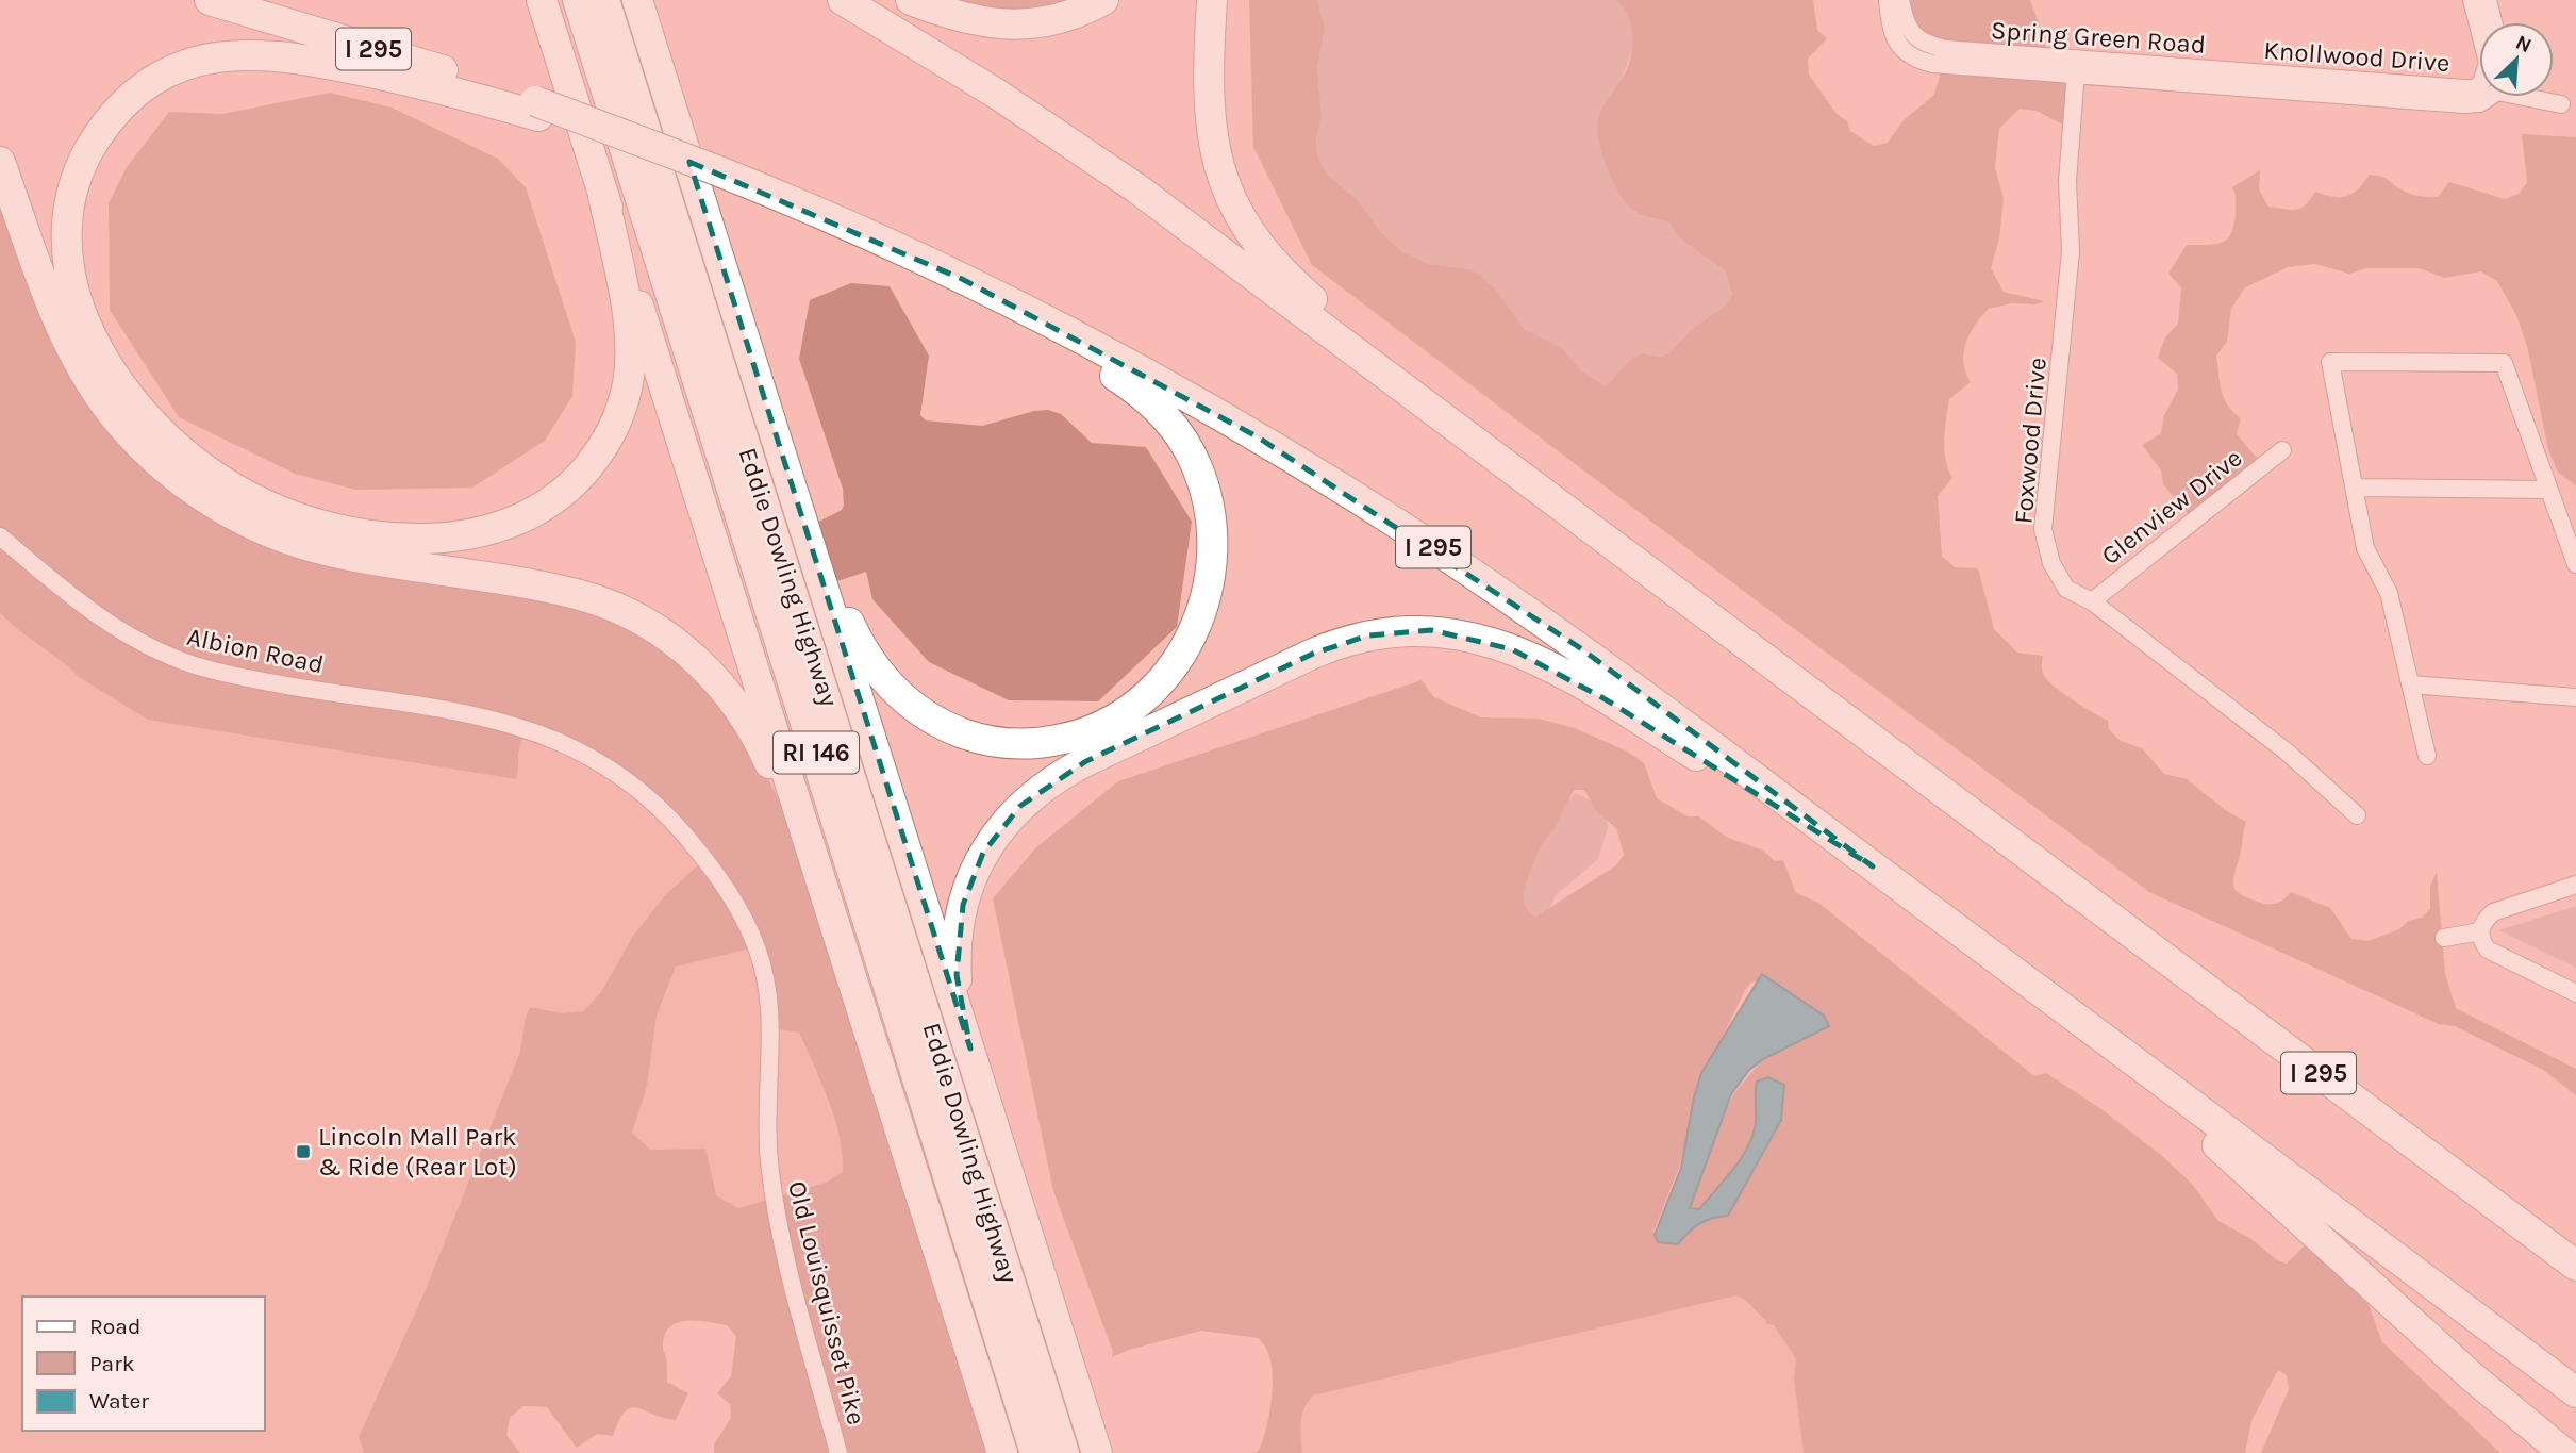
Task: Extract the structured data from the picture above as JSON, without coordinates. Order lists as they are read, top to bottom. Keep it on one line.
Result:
{"streets":{"highway":["I 295","Eddie Dowling Highway","RI 146"],"street":["Spring Green Road","Knollwood Drive","Foxwood Drive","Glenview Drive","Albion Road","Old Louisquisset Pike"]},"crossings":[["Spring Green Road","Knollwood Drive"],["Spring Green Road","Foxwood Drive"],["Foxwood Drive","Glenview Drive"],["Albion Road","Old Louisquisset Pike"]],"places":{"transit":["Lincoln Mall Park & Ride (Rear Lot)"]},"legend":["Road","Park","Water"],"north":"top right"}
